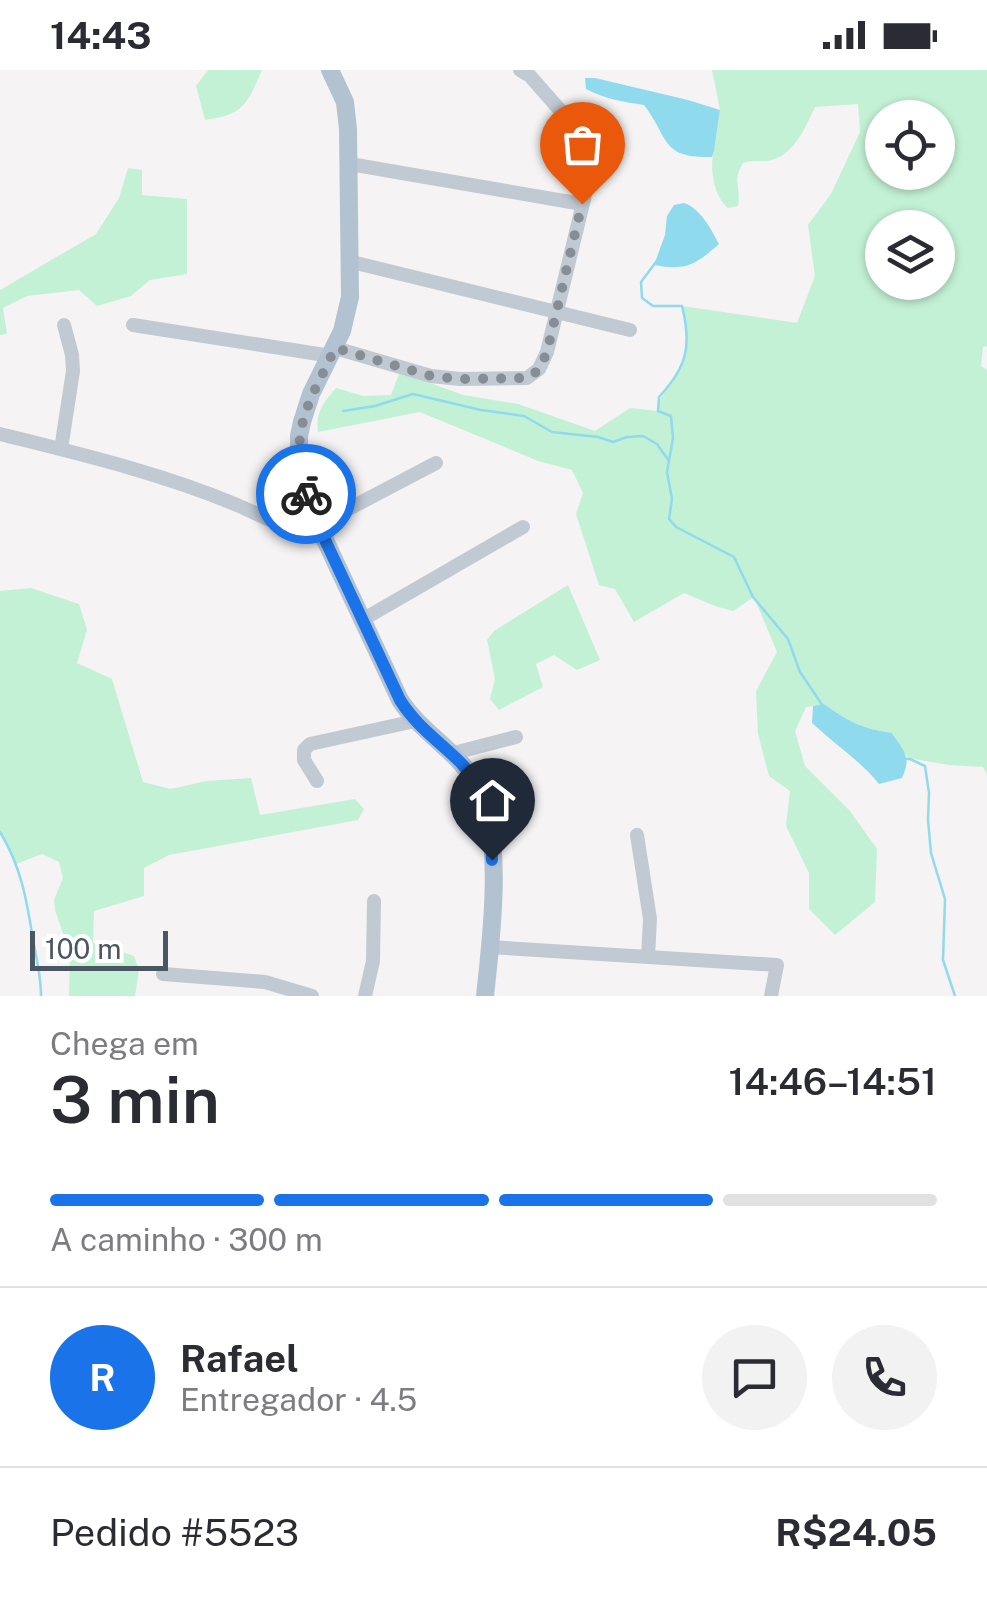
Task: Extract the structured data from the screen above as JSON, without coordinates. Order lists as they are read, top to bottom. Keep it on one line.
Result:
{"scale_bar":"100 m","page":{"status":"14:43","scale":"100 m","heading":["3 min","Chega em","14:46–14:51"],"panel":["Rafael","Entregador · 4.5","Pedido #5523","R$24.05"],"bar":"A caminho · 300 m","round":"R"}}
